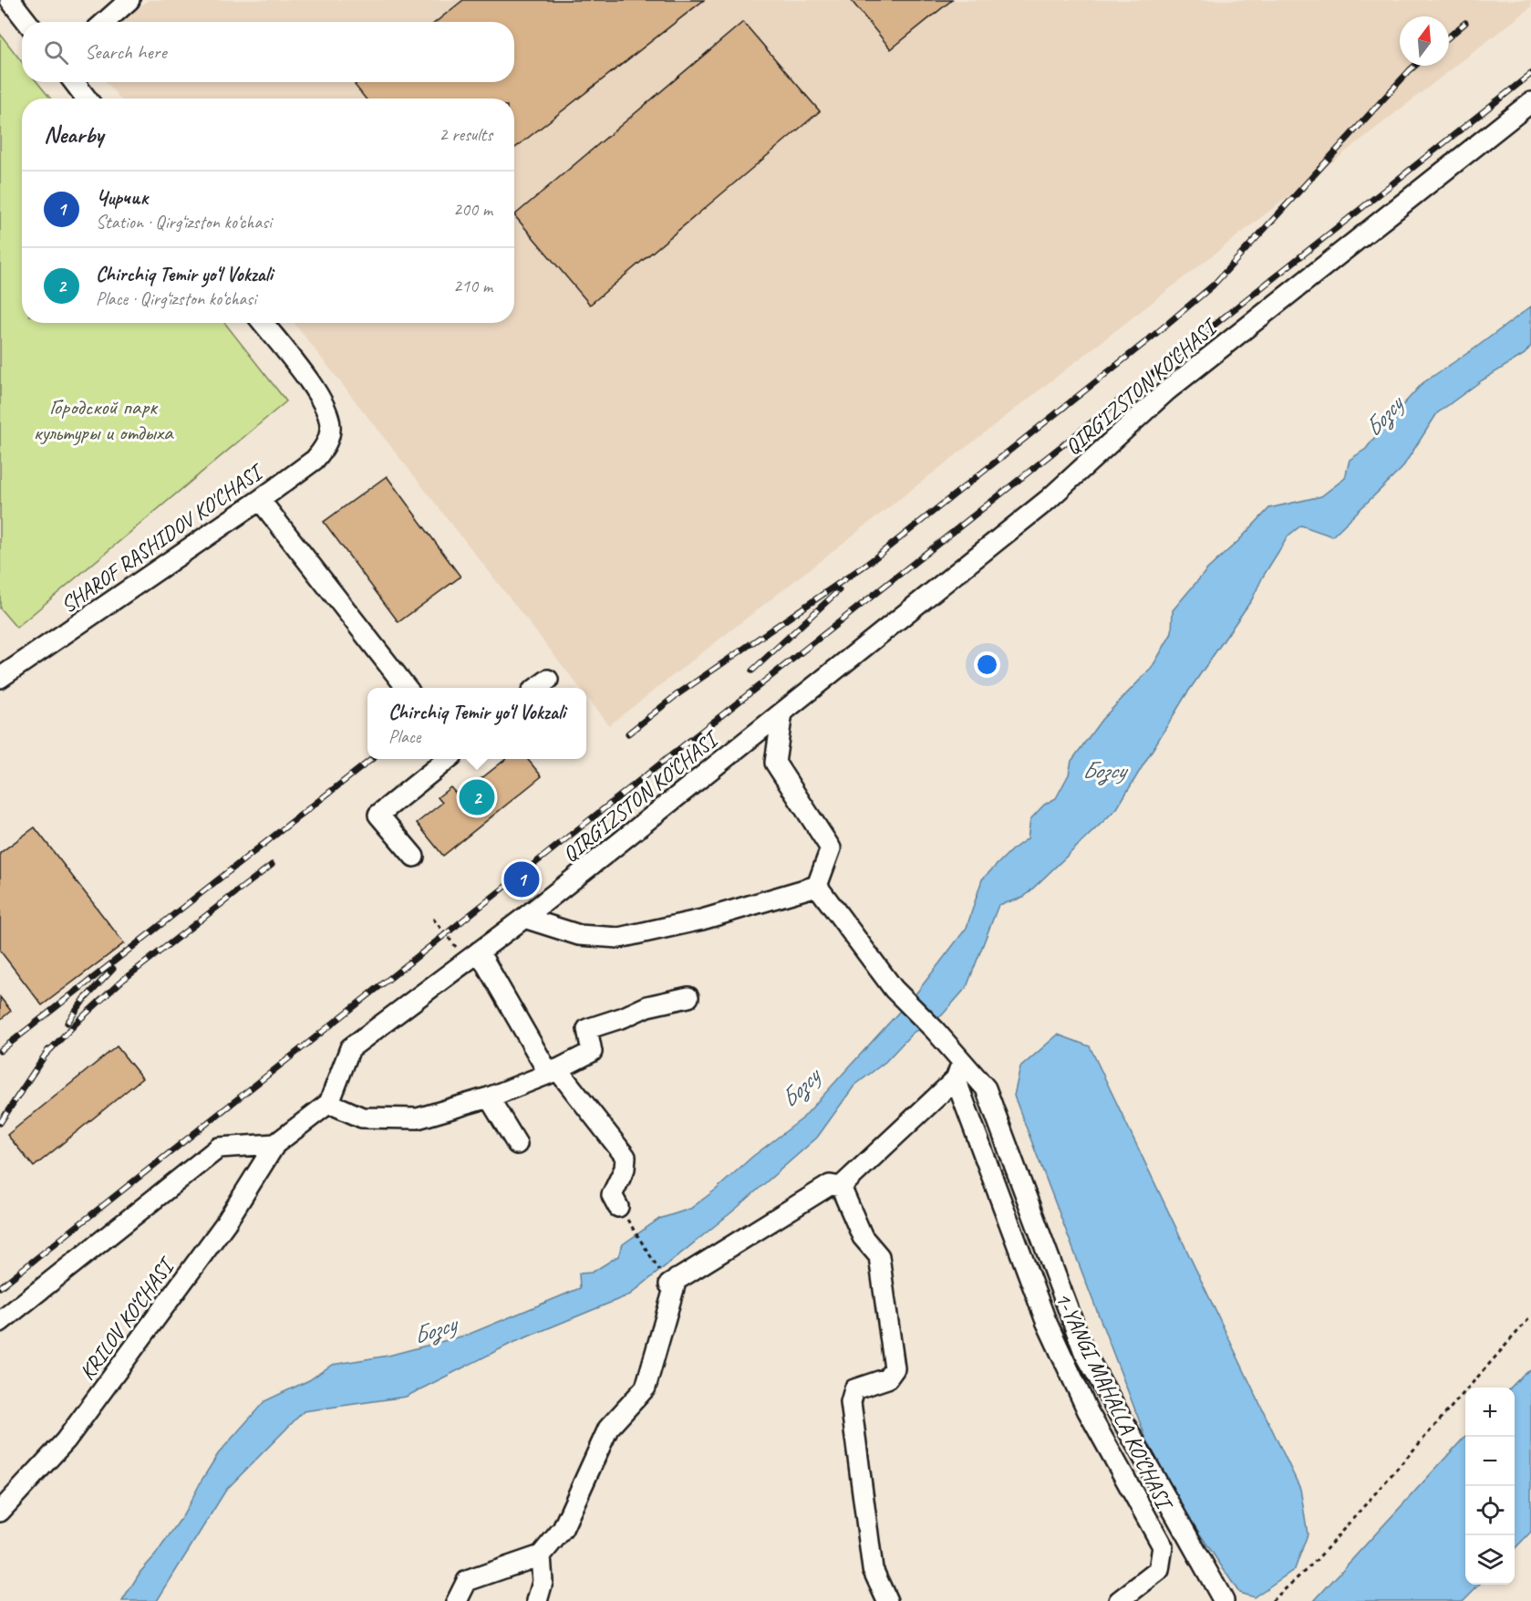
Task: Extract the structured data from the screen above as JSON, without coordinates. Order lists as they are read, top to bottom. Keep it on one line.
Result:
{"streets":{"street":["QIRG‘IZSTON KO‘CHASI","SHAROF RASHIDOV KO'CHASI","KRILOV KO‘CHASI","1-YANGI MAHALLA KO‘CHASI"]},"water":["Бозсу"],"parks":["Городской парк культуры и отдыха"],"north":"top","page":{"search":"Search here","heading":["Nearby","2 results"],"list":[{"mark":"1","name":"Чирчик","note":"Station · Qirg‘izston ko‘chasi","value":"200 m"},{"mark":"2","name":"Chirchiq Temir yo‘l Vokzali","note":"Place · Qirg‘izston ko‘chasi","value":"210 m"}],"popup":["Chirchiq Temir yo‘l Vokzali","Place"],"pins":["2","1"],"map_buttons":["+","−"]}}
